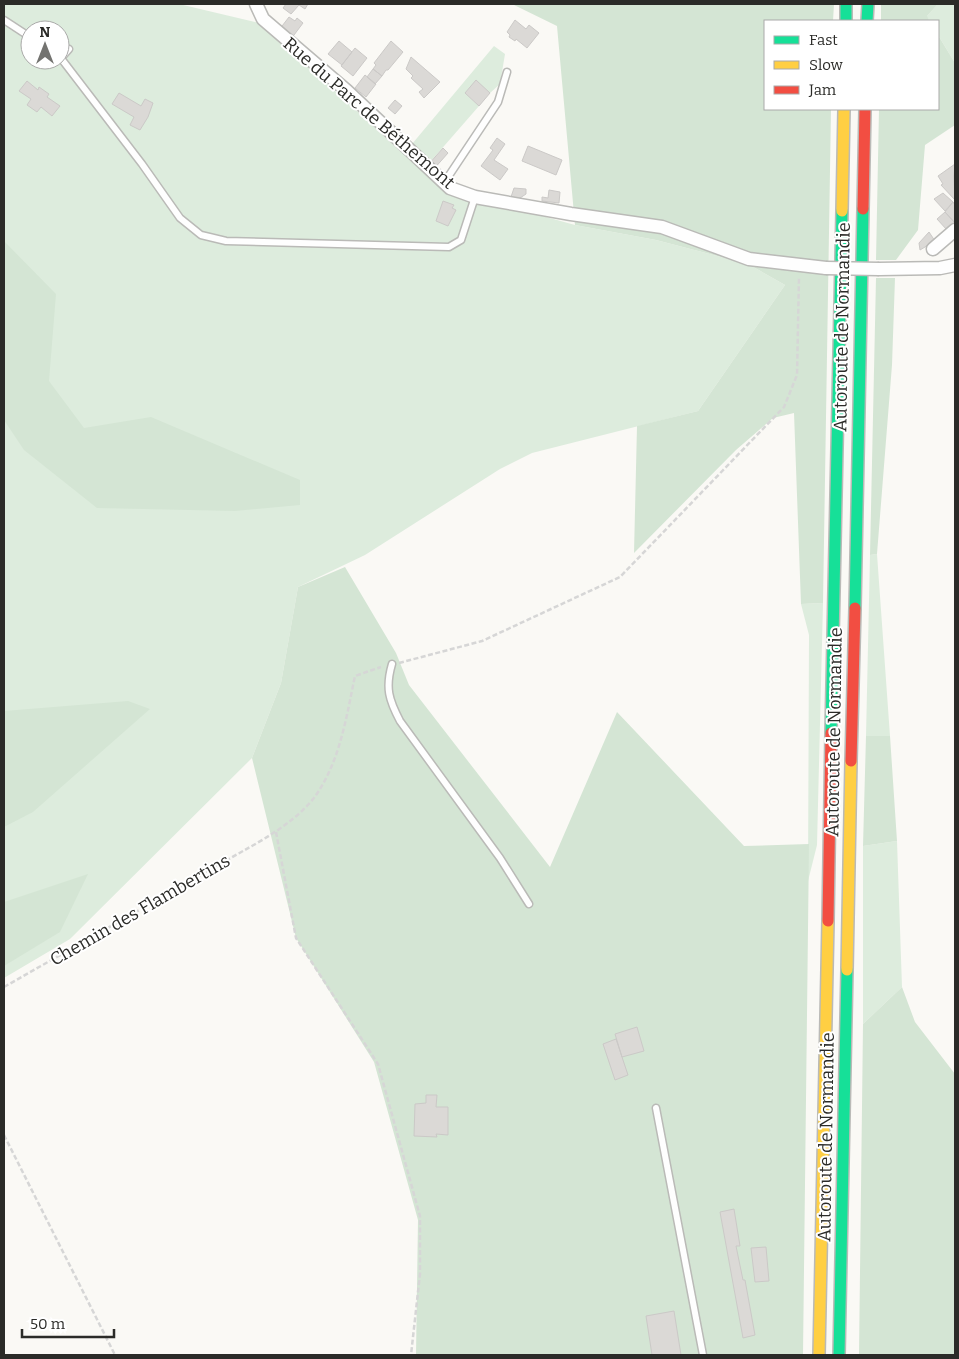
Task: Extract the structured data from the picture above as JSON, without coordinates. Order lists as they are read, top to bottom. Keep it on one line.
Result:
{"streets":{"highway":["Autoroute de Normandie"],"street":["Rue du Parc de Béthemont"],"path":["Chemin des Flambertins"]},"legend":["Fast","Slow","Jam"],"scale_bar":"50 m","north":"top"}
